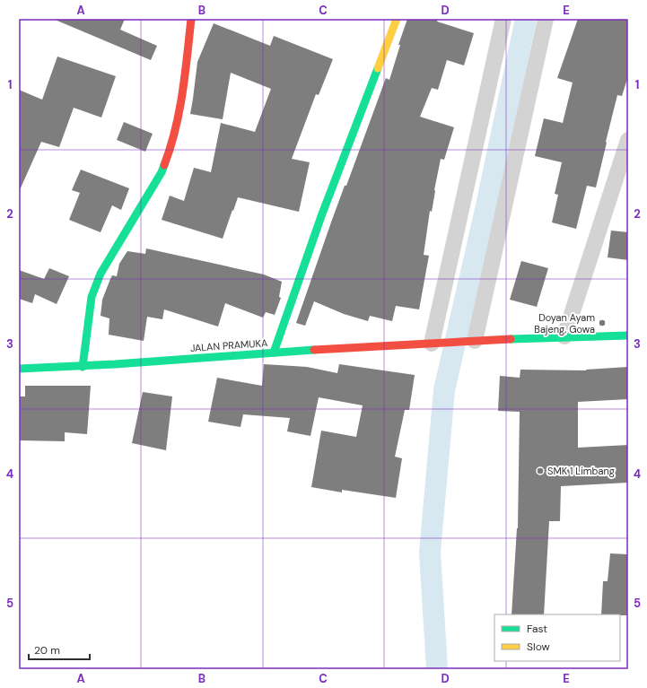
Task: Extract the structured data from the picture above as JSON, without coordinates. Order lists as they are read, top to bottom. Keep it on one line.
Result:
{"streets":{"street":["JALAN PRAMUKA"]},"places":["Doyan Ayam Bajeng, Gowa","SMK 1 Limbang"],"legend":["Fast","Slow"],"scale_bar":"20 m","grid":{"columns":["A","B","C","D","E"],"rows":["1","2","3","4","5"]}}
